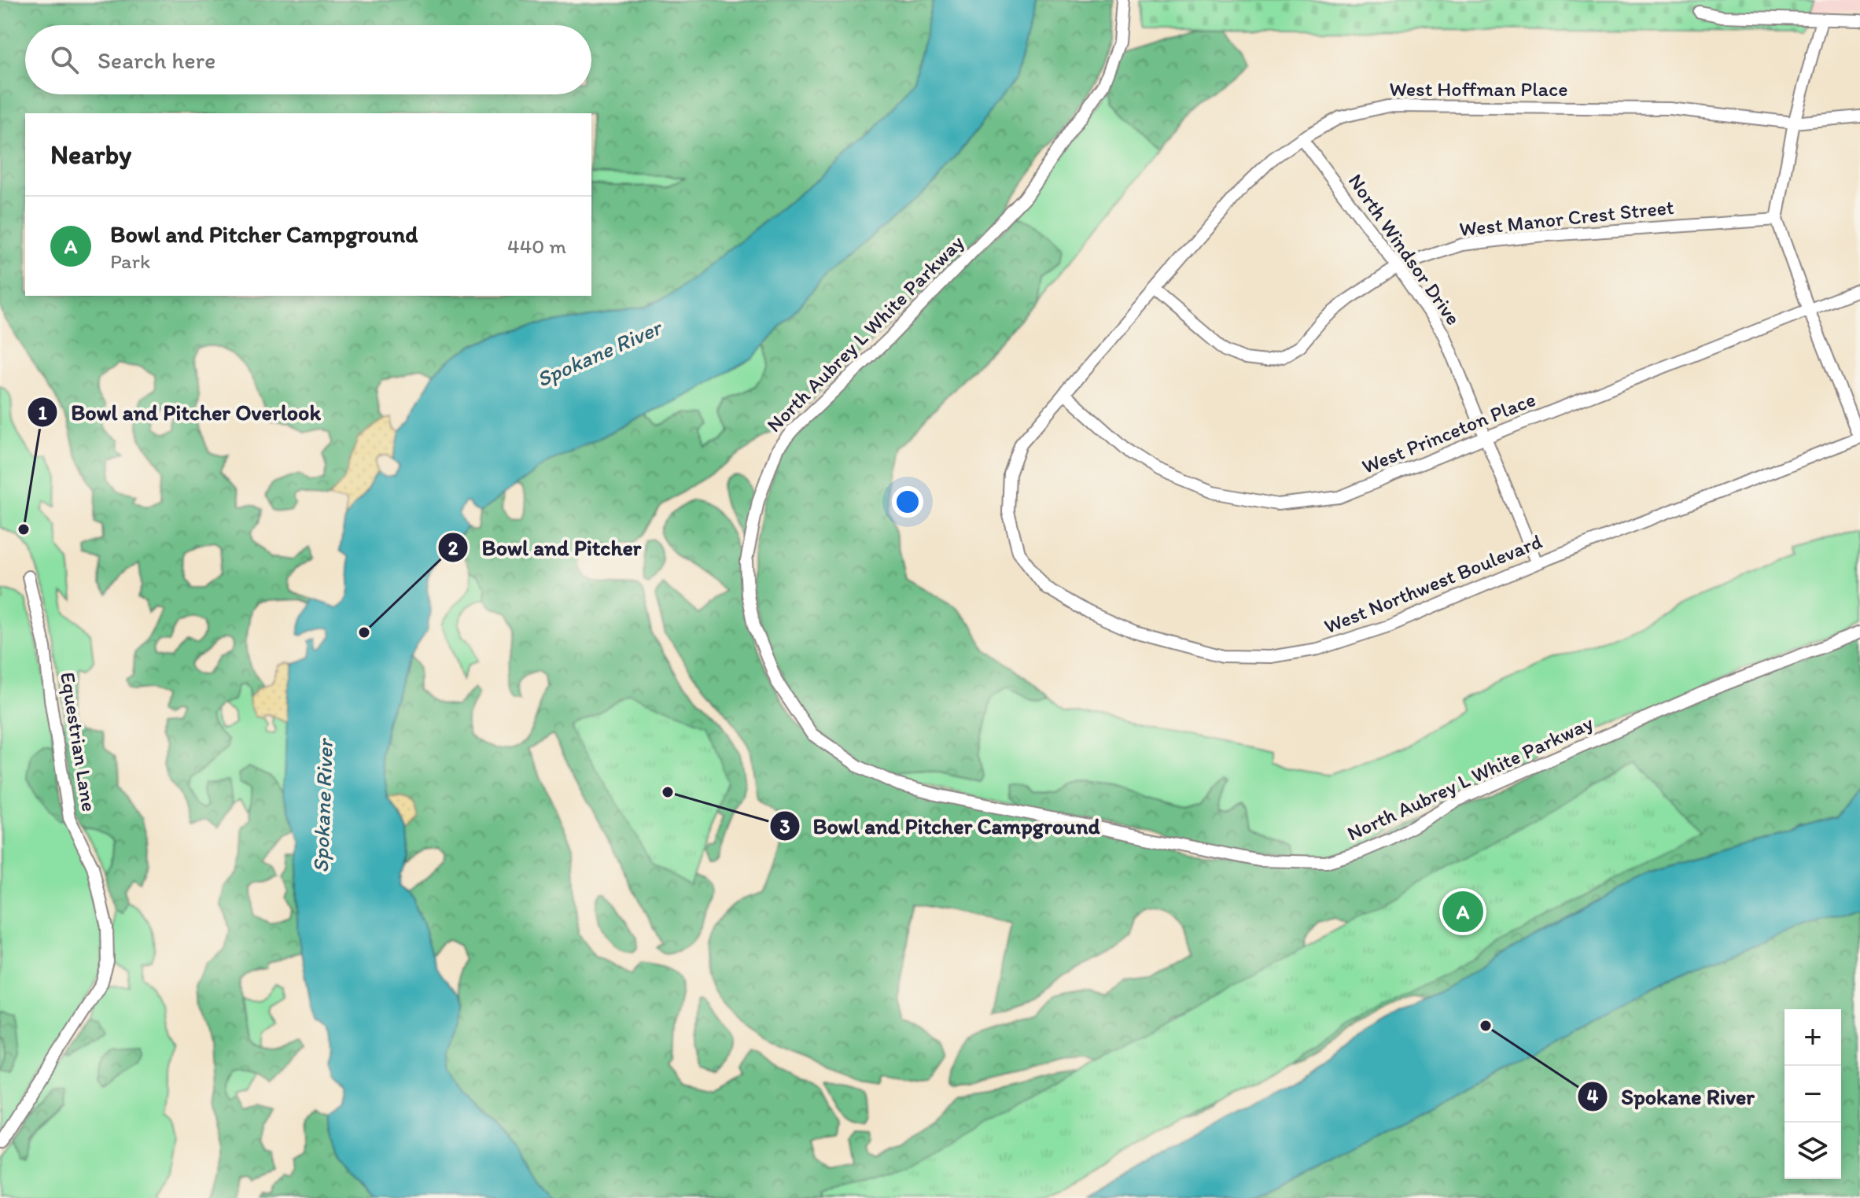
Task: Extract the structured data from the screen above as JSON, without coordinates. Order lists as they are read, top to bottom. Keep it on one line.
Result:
{"streets":{"street":["West Hoffman Place","West Manor Crest Street","North Windsor Drive","North Aubrey L White Parkway","West Princeton Place","West Northwest Boulevard","Equestrian Lane"]},"crossings":[["West Hoffman Place","West Manor Crest Street"],["West Hoffman Place","North Windsor Drive"],["West Hoffman Place","West Princeton Place"],["West Hoffman Place","West Northwest Boulevard"],["West Manor Crest Street","North Windsor Drive"],["North Windsor Drive","West Princeton Place"],["North Windsor Drive","West Northwest Boulevard"],["West Princeton Place","West Northwest Boulevard"]],"water":["Spokane River"],"places":["Bowl and Pitcher Overlook","Bowl and Pitcher","Bowl and Pitcher Campground","Spokane River"],"page":{"search":"Search here","heading":"Nearby","list":[{"mark":"A","name":"Bowl and Pitcher Campground","note":"Park","value":"440 m"}],"pins":"A","map_buttons":["+","−"]}}
